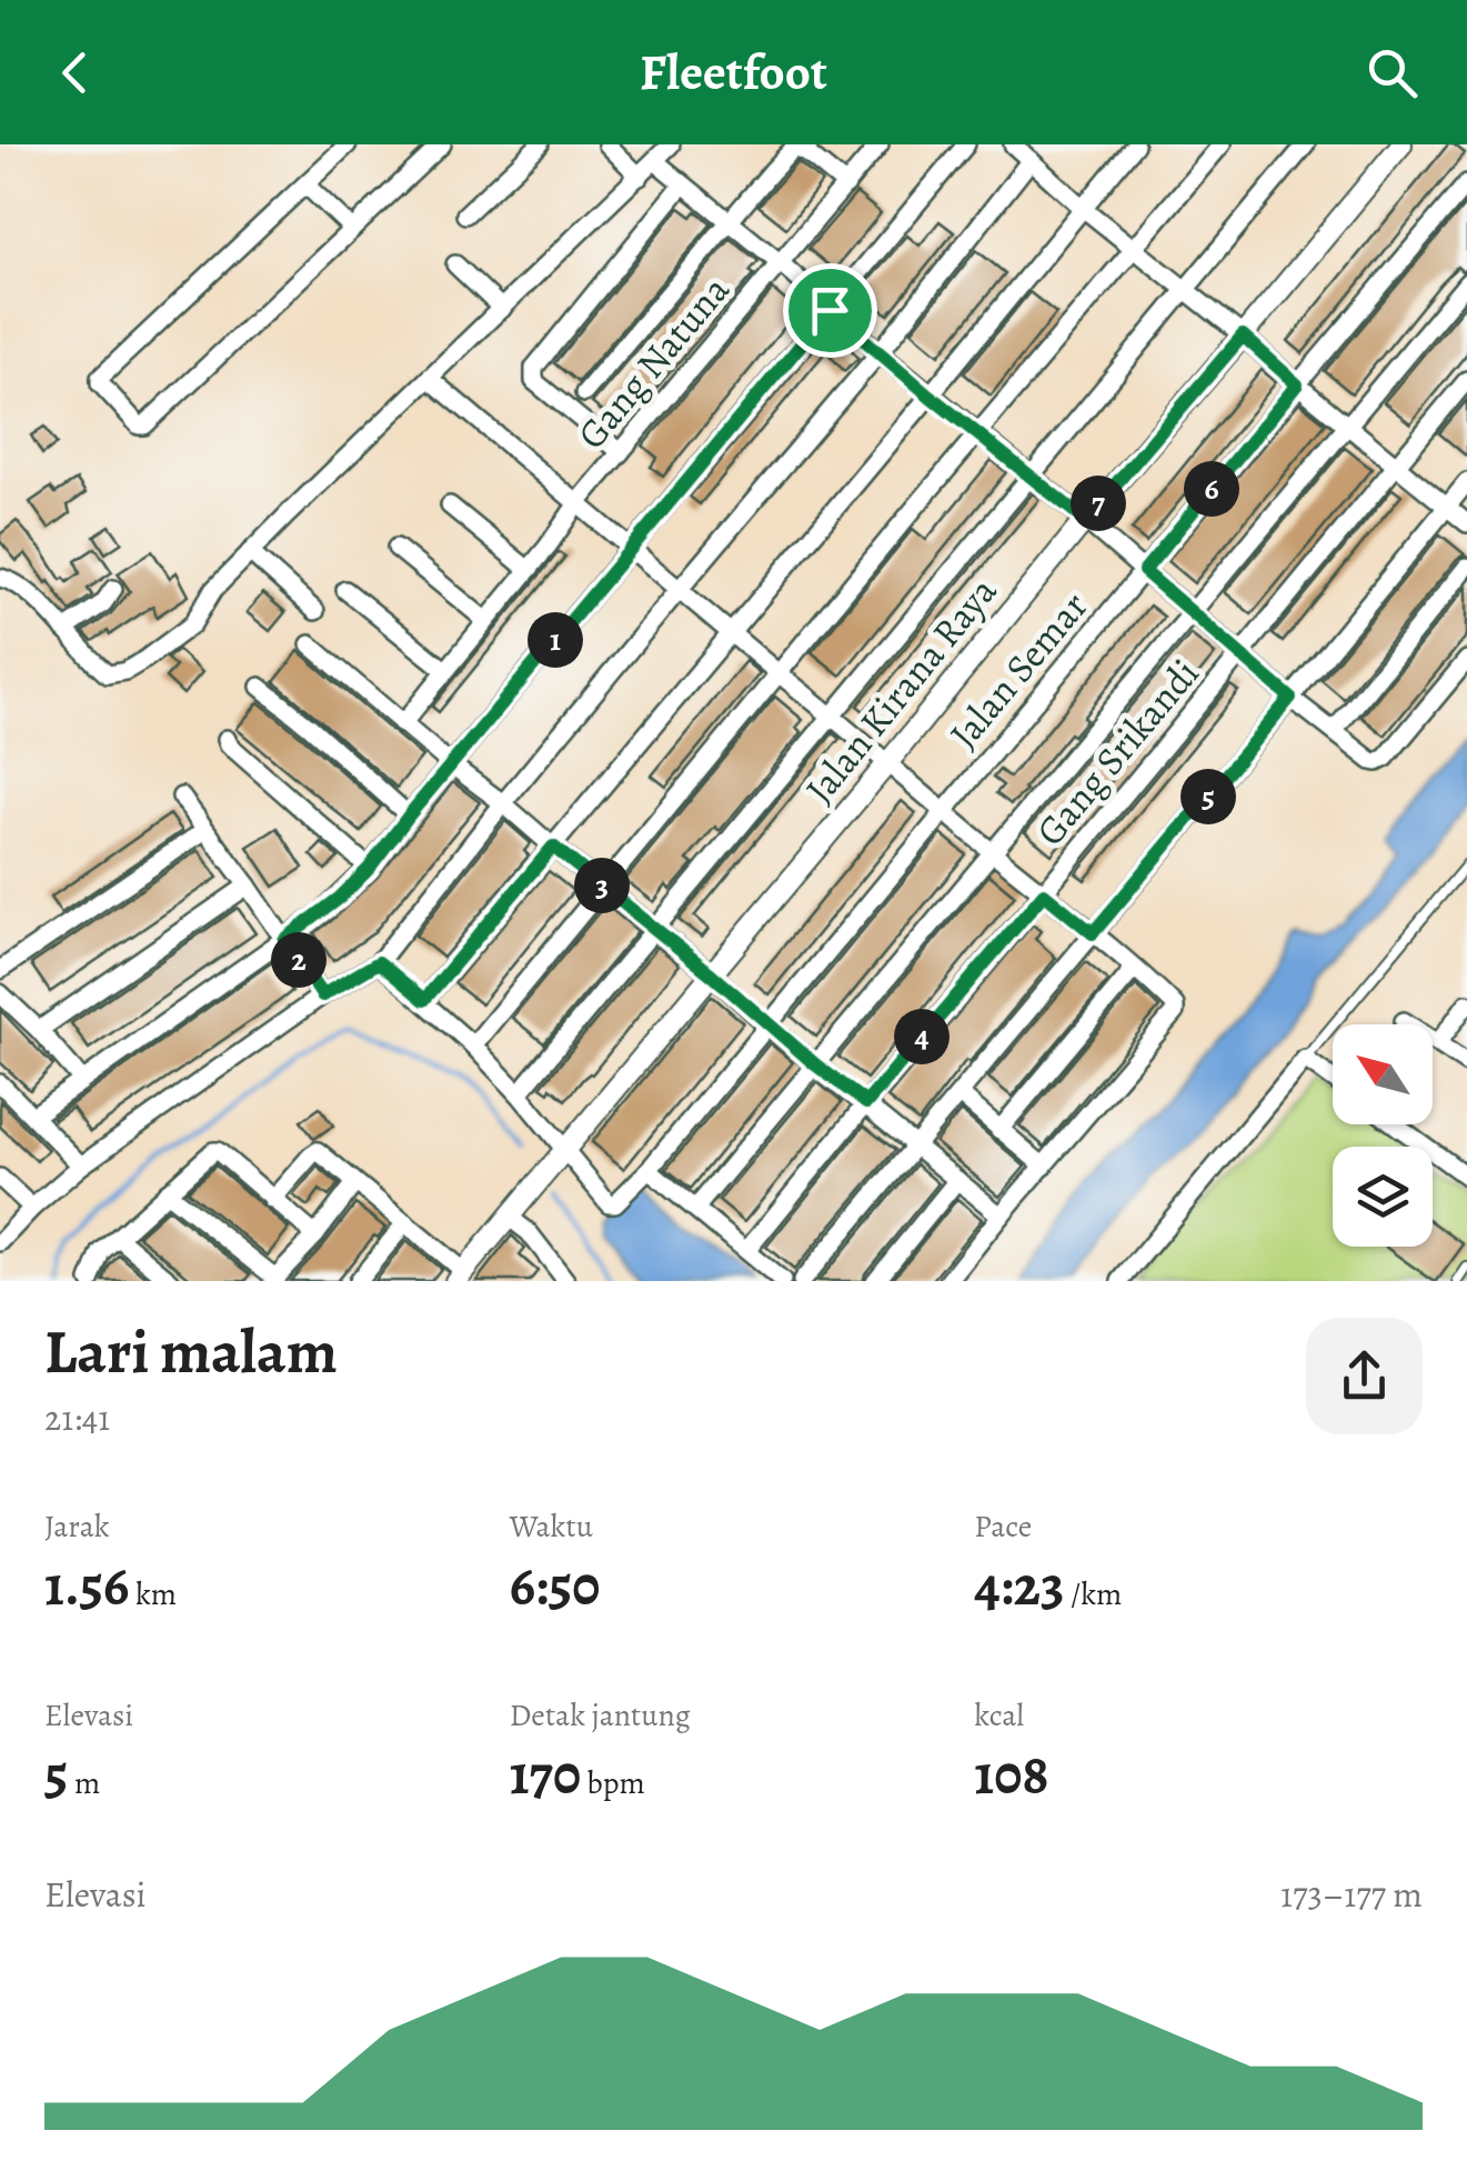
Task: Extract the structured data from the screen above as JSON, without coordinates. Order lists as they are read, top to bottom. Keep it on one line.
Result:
{"streets":{"street":["Gang Natuna","Jalan Semar","Jalan Kirana Raya","Gang Srikandi"]},"crossings":[["Jalan Semar","Jalan Kirana Raya"]],"north":"top left","page":{"header":"Fleetfoot","pins":["6","7","1","5","3","2","4"],"heading":["Lari malam","21:41"],"stats":[["Jarak","1.56 km"],["Waktu","6:50"],["Pace","4:23 /km"],["Elevasi","5 m"],["Detak jantung","170 bpm"],["kcal","108"]],"chart":["Elevasi","173–177 m"]}}
